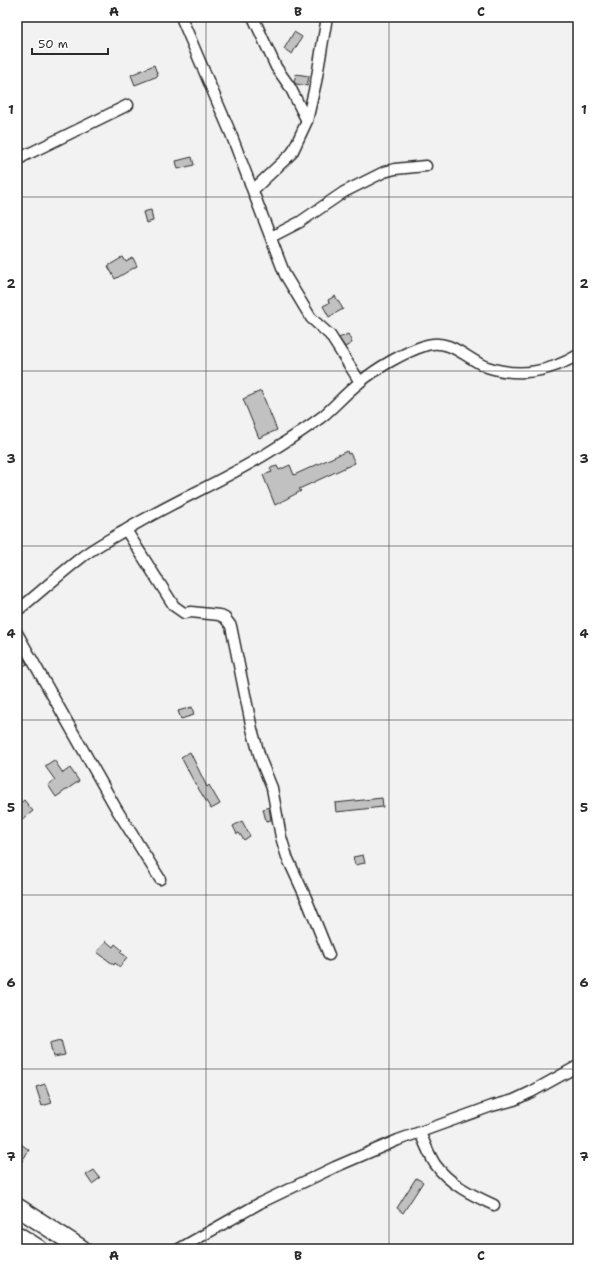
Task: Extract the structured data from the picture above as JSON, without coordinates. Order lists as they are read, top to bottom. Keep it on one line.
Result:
{"scale_bar":"50 m","grid":{"columns":["A","B","C"],"rows":["1","2","3","4","5","6","7"]}}
